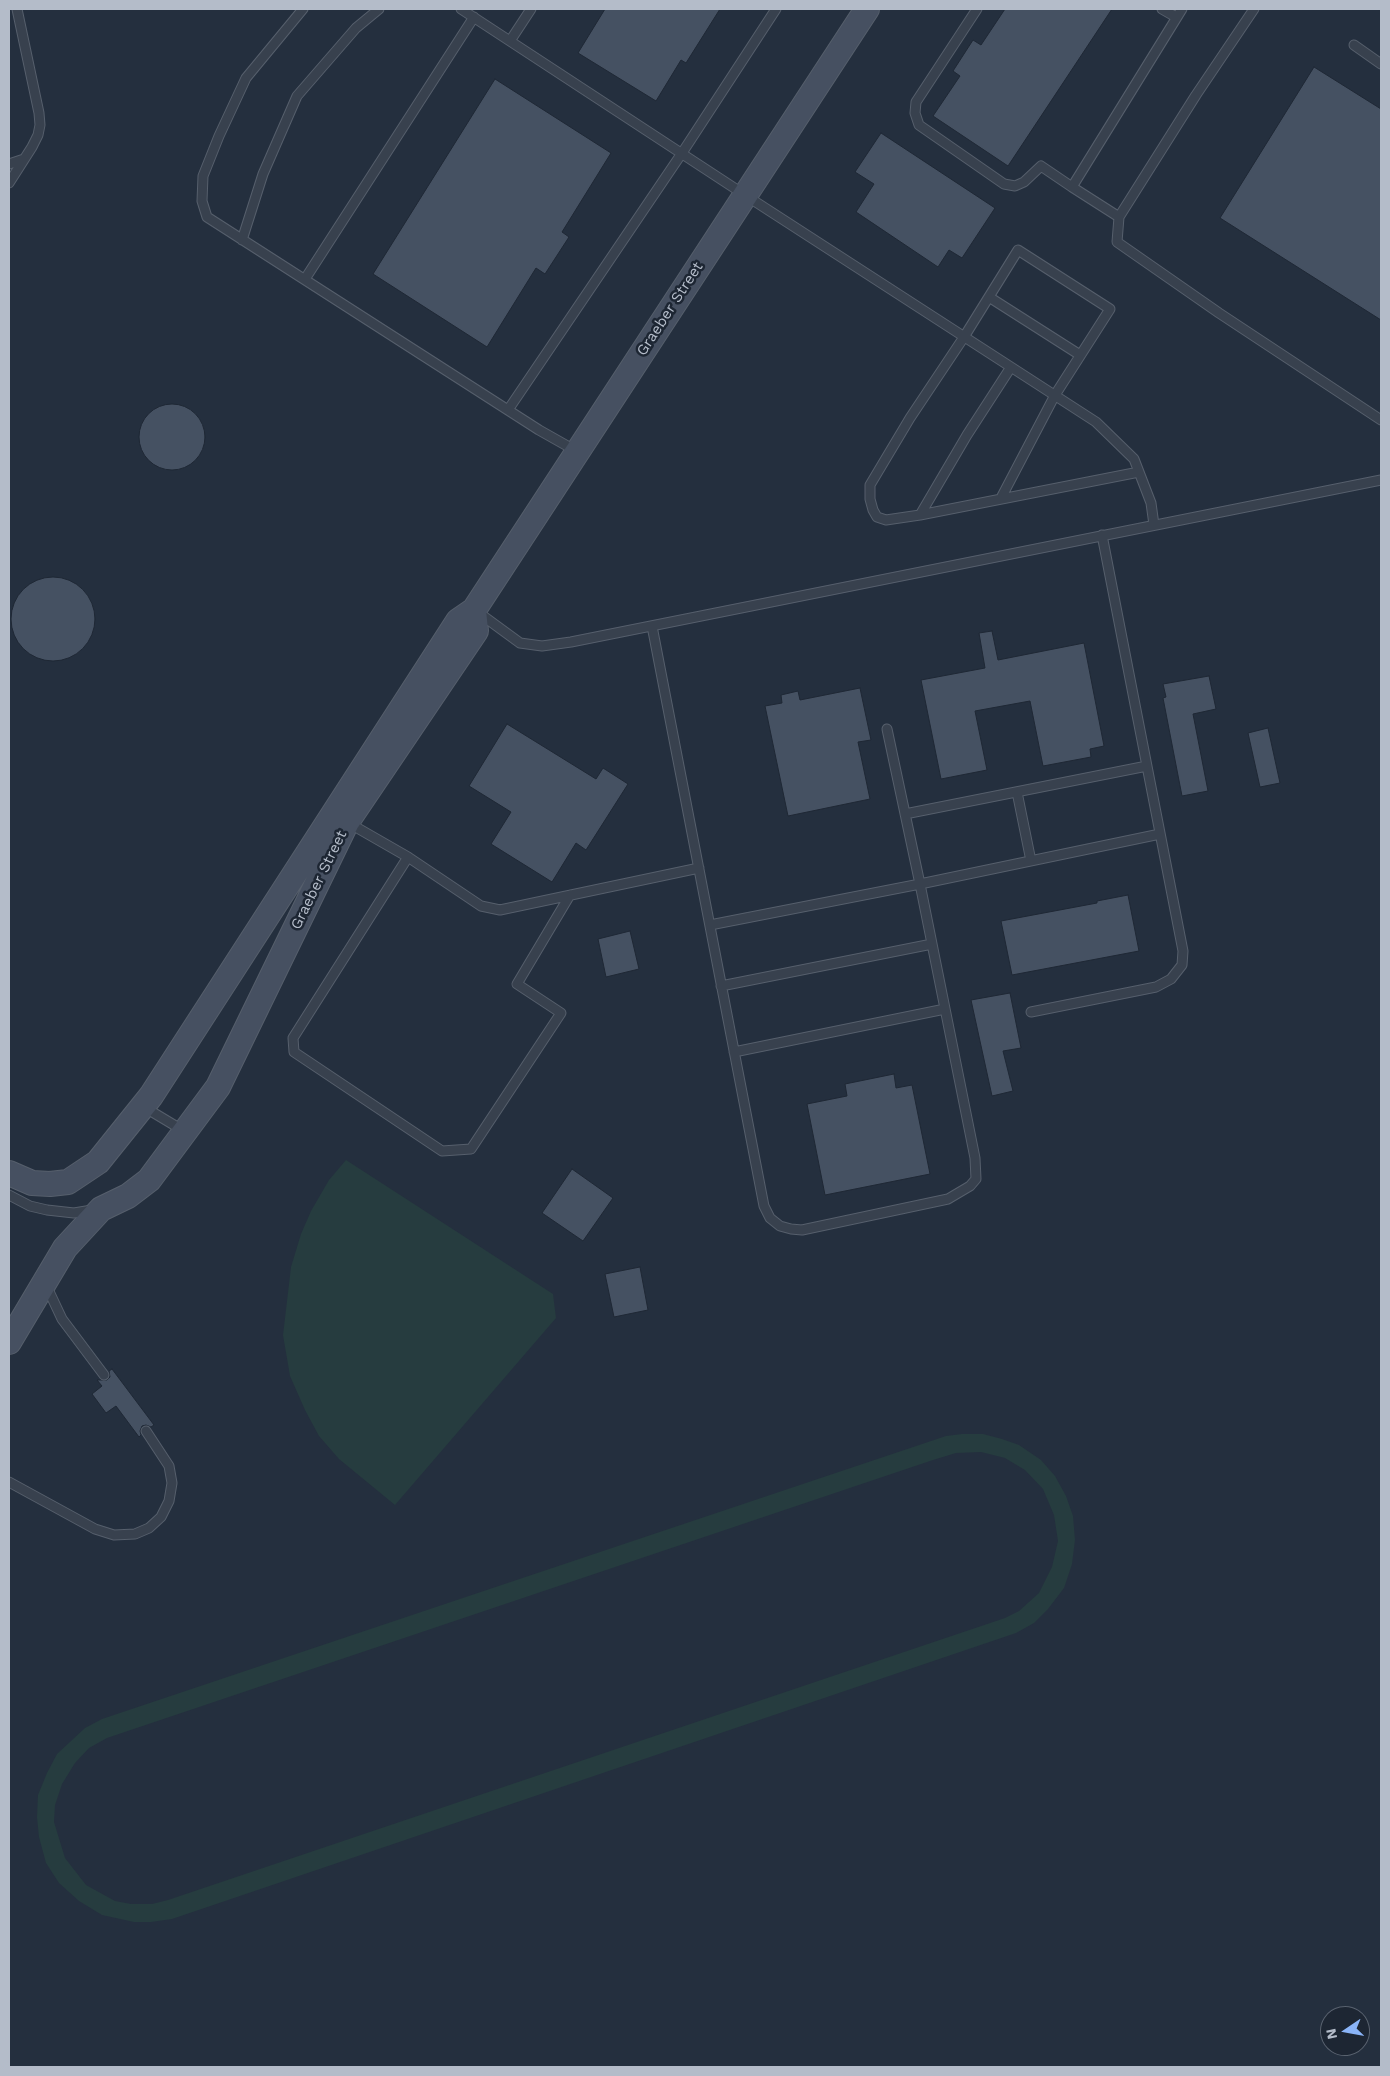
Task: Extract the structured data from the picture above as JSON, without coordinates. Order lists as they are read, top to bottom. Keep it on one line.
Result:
{"streets":{"street":["Graeber Street"]},"north":"left"}
